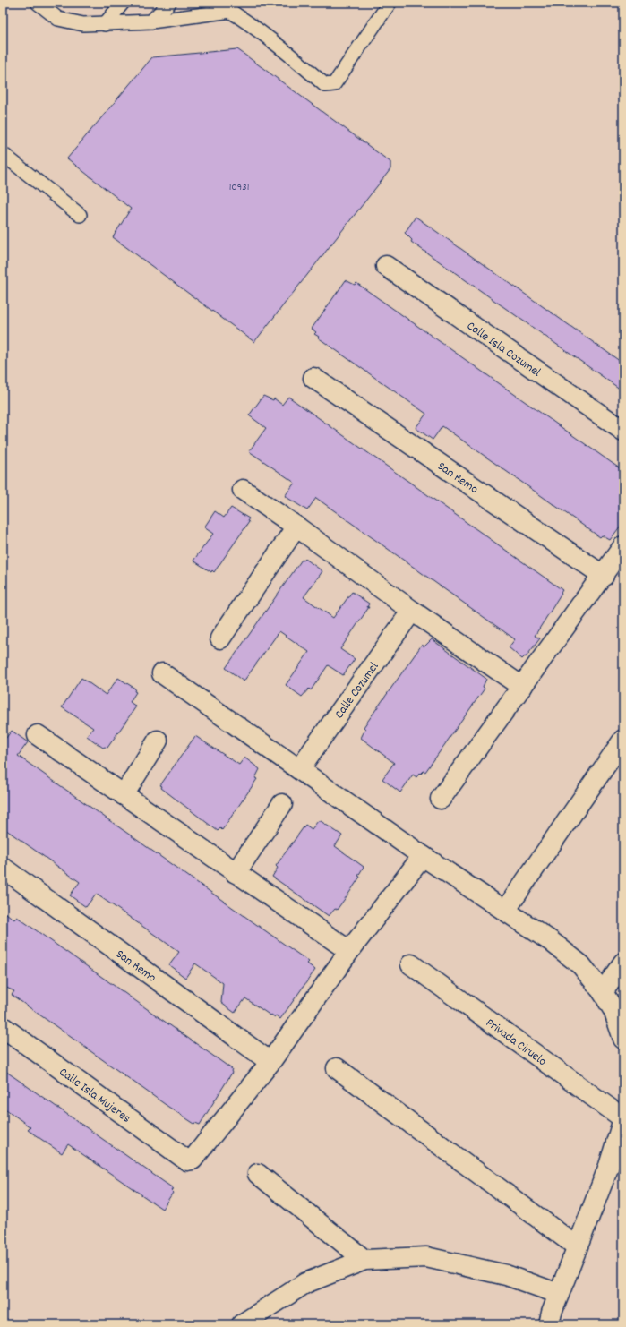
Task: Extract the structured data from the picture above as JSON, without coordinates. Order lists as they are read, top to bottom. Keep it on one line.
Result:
{"streets":{"street":["Calle Isla Cozumel","San Remo","Calle Cozumel","Privada Ciruelo","Calle Isla Mujeres"]},"crossings":[["San Remo","Calle Isla Mujeres"]],"house_numbers":["10931"]}
